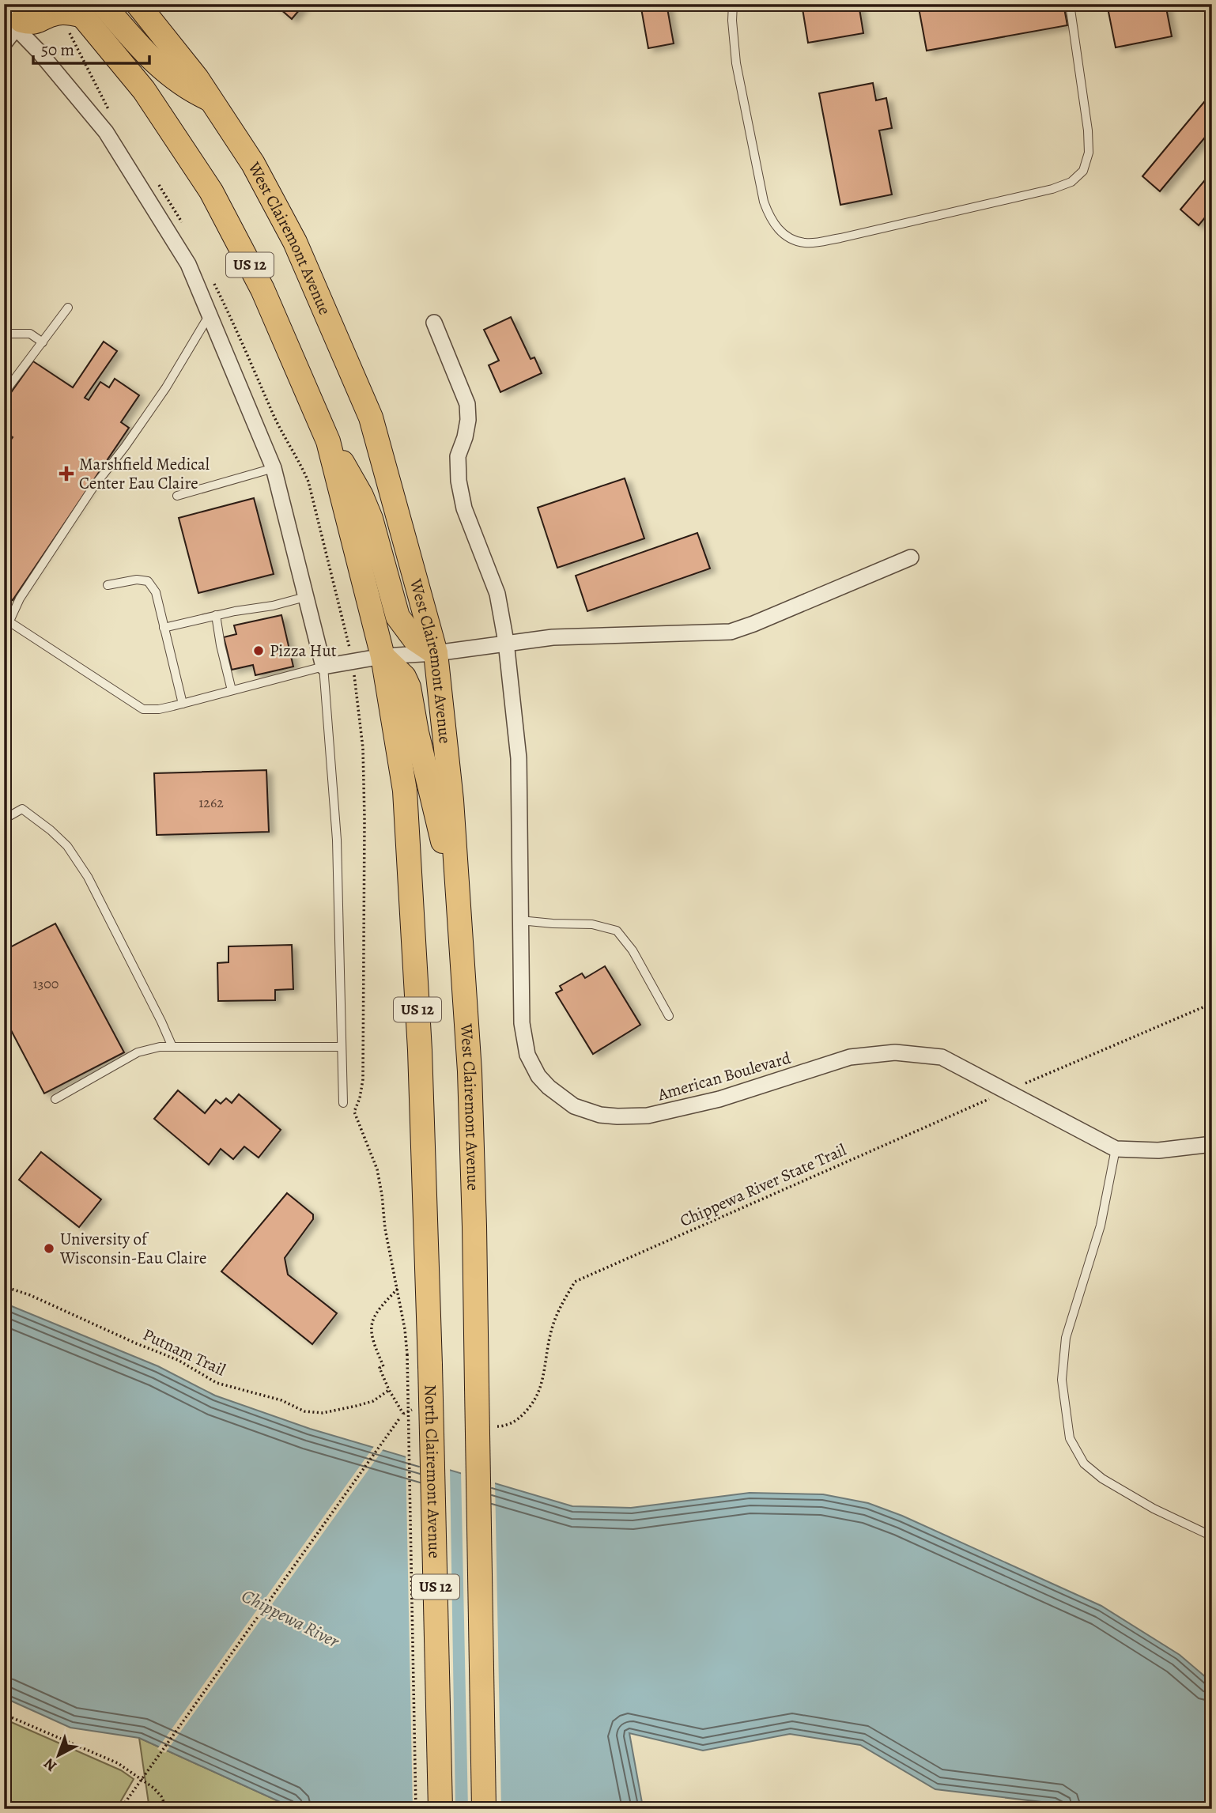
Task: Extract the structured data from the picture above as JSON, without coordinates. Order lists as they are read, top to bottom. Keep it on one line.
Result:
{"streets":{"main road":["West Clairemont Avenue","US 12","North Clairemont Avenue"],"street":["American Boulevard"],"path":["Chippewa River State Trail","Putnam Trail"]},"crossings":[["US 12","North Clairemont Avenue"],["American Boulevard","Chippewa River State Trail"]],"water":["Chippewa River"],"places":{"health":["Marshfield Medical Center Eau Claire"],"other":["Pizza Hut","University of Wisconsin-Eau Claire"]},"house_numbers":["1262","1300"],"scale_bar":"50 m","north":"bottom left"}
